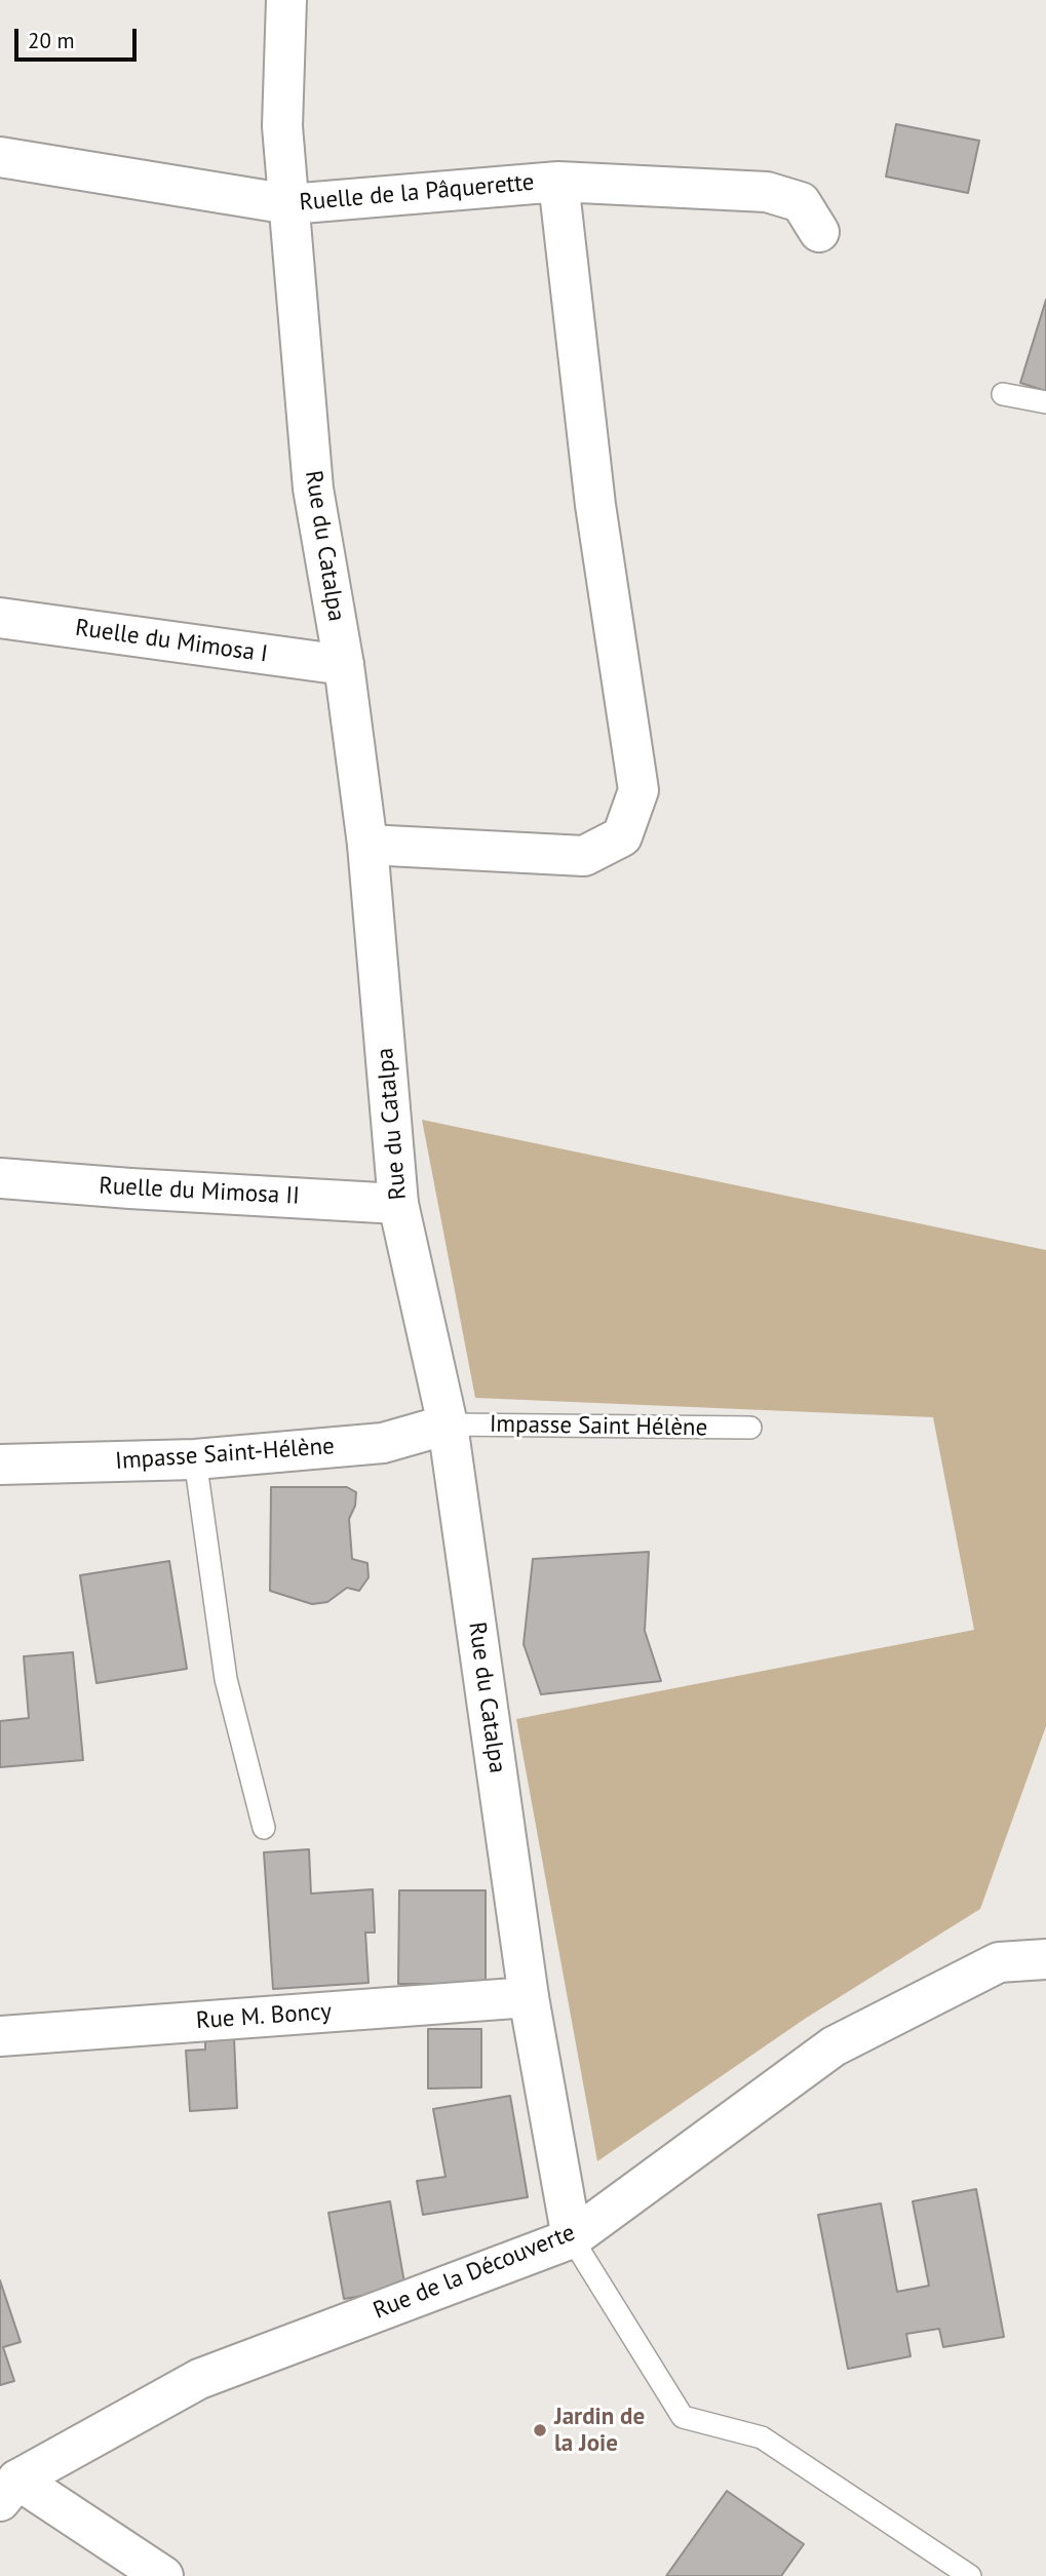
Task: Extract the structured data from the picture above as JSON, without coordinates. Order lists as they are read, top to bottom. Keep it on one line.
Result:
{"streets":{"street":["Ruelle de la Pâquerette","Rue du Catalpa","Ruelle du Mimosa I","Ruelle du Mimosa II","Impasse Saint-Hélène","Rue M. Boncy","Rue de la Découverte"],"lane":["Impasse Saint Hélène"]},"crossings":[["Ruelle de la Pâquerette","Rue du Catalpa"],["Rue du Catalpa","Ruelle du Mimosa I"],["Rue du Catalpa","Ruelle du Mimosa II"],["Rue du Catalpa","Impasse Saint Hélène"],["Rue du Catalpa","Impasse Saint-Hélène"],["Rue du Catalpa","Rue M. Boncy"],["Rue du Catalpa","Rue de la Découverte"],["Impasse Saint Hélène","Impasse Saint-Hélène"]],"places":["Jardin de la Joie"],"scale_bar":"20 m"}
